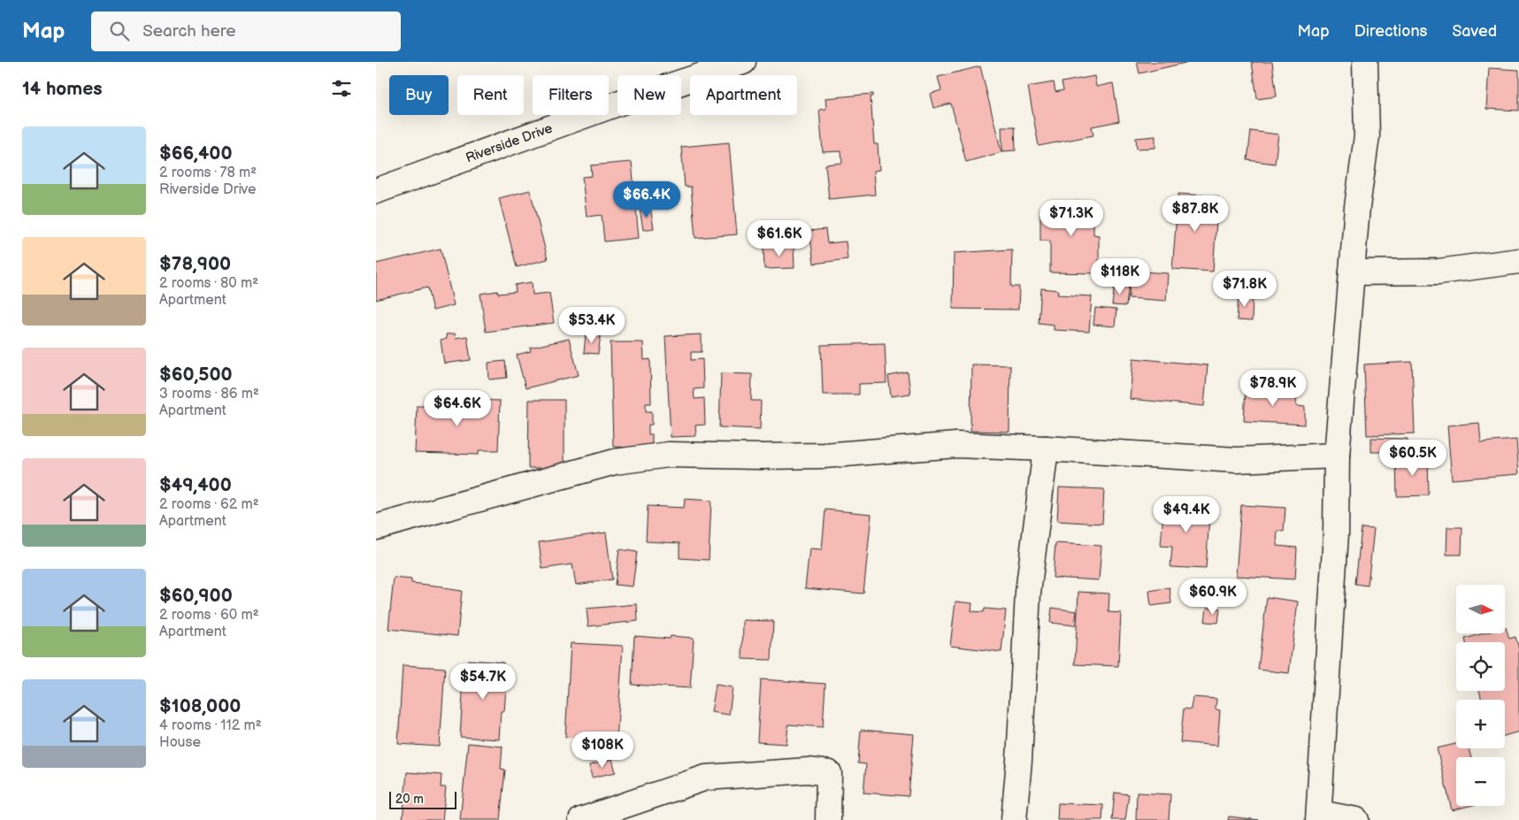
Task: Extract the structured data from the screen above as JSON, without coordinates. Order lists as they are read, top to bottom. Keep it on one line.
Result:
{"streets":{"street":["Riverside Drive"]},"scale_bar":"20 m","north":"right","page":{"header":"Map","search":"Search here","nav":["Map","Directions","Saved"],"heading":"14 homes","chip":["Buy","Rent","Filters","New","Apartment"],"list":[{"name":"$66,400","note":"2 rooms · 78 m² · Riverside Drive"},{"name":"$78,900","note":"2 rooms · 80 m² · Apartment"},{"name":"$60,500","note":"3 rooms · 86 m² · Apartment"},{"name":"$49,400","note":"2 rooms · 62 m² · Apartment"},{"name":"$60,900","note":"2 rooms · 60 m² · Apartment"},{"name":"$108,000","note":"4 rooms · 112 m² · House"}],"price":["$66.4K","$87.8K","$71.3K","$61.6K","$118K","$71.8K","$53.4K","$78.9K","$64.6K","$60.5K","$49.4K","$60.9K","$54.7K","$108K"],"map_buttons":["+","−"],"scale":"20 m"}}
